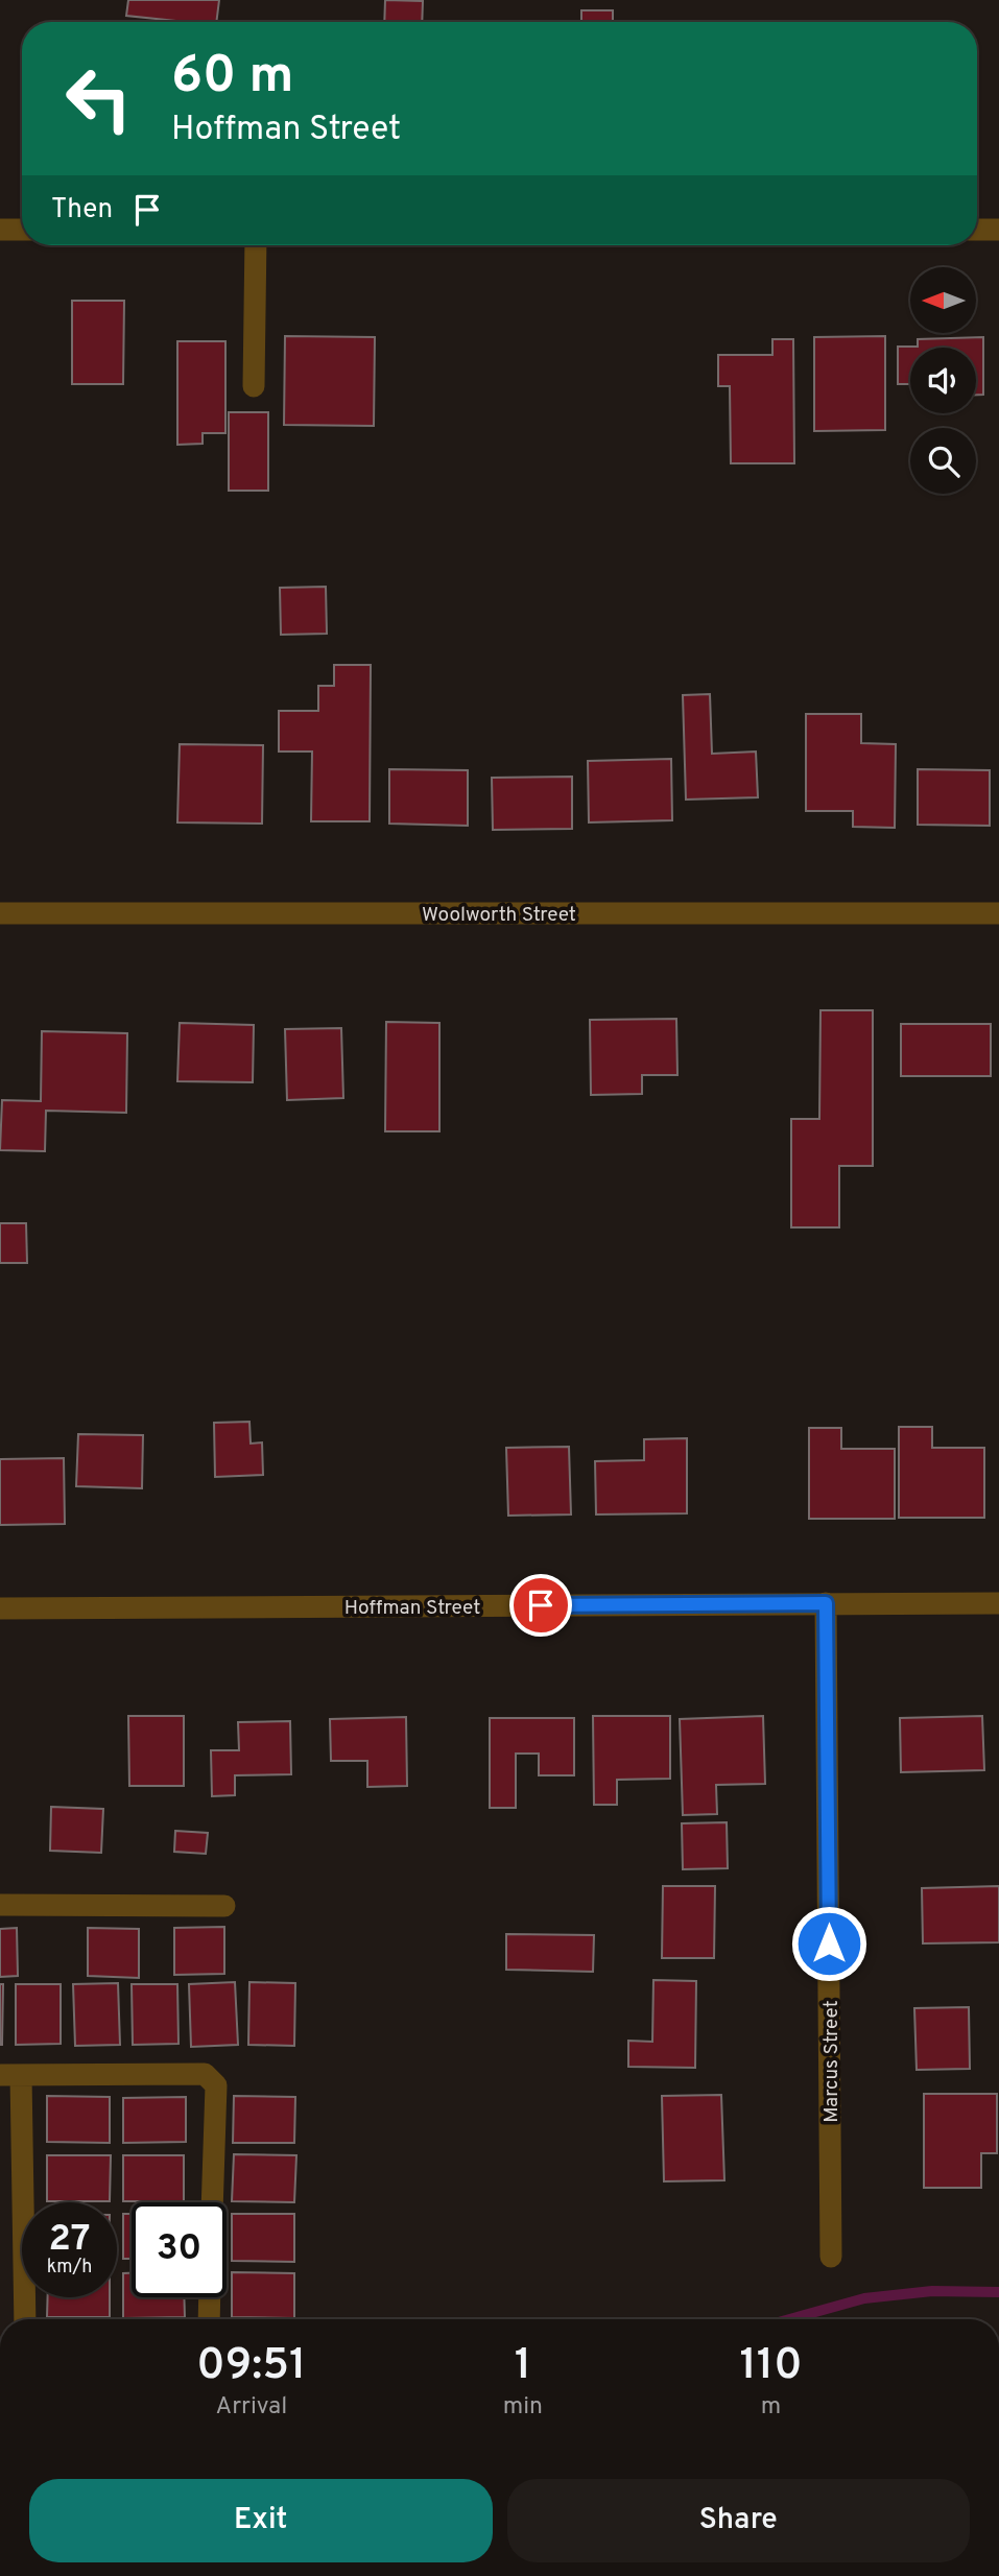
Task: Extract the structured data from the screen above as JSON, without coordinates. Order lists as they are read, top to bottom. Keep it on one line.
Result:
{"streets":{"street":["Woolworth Street","Hoffman Street","Marcus Street"]},"crossings":[["Hoffman Street","Marcus Street"]],"north":"left","page":{"turn":["60 m","Hoffman Street"],"then":"Then","speed":"27 km/h","limit":"30","eta":["09:51","Arrival","1","min","110","m"],"buttons":["Exit","Share"]}}
